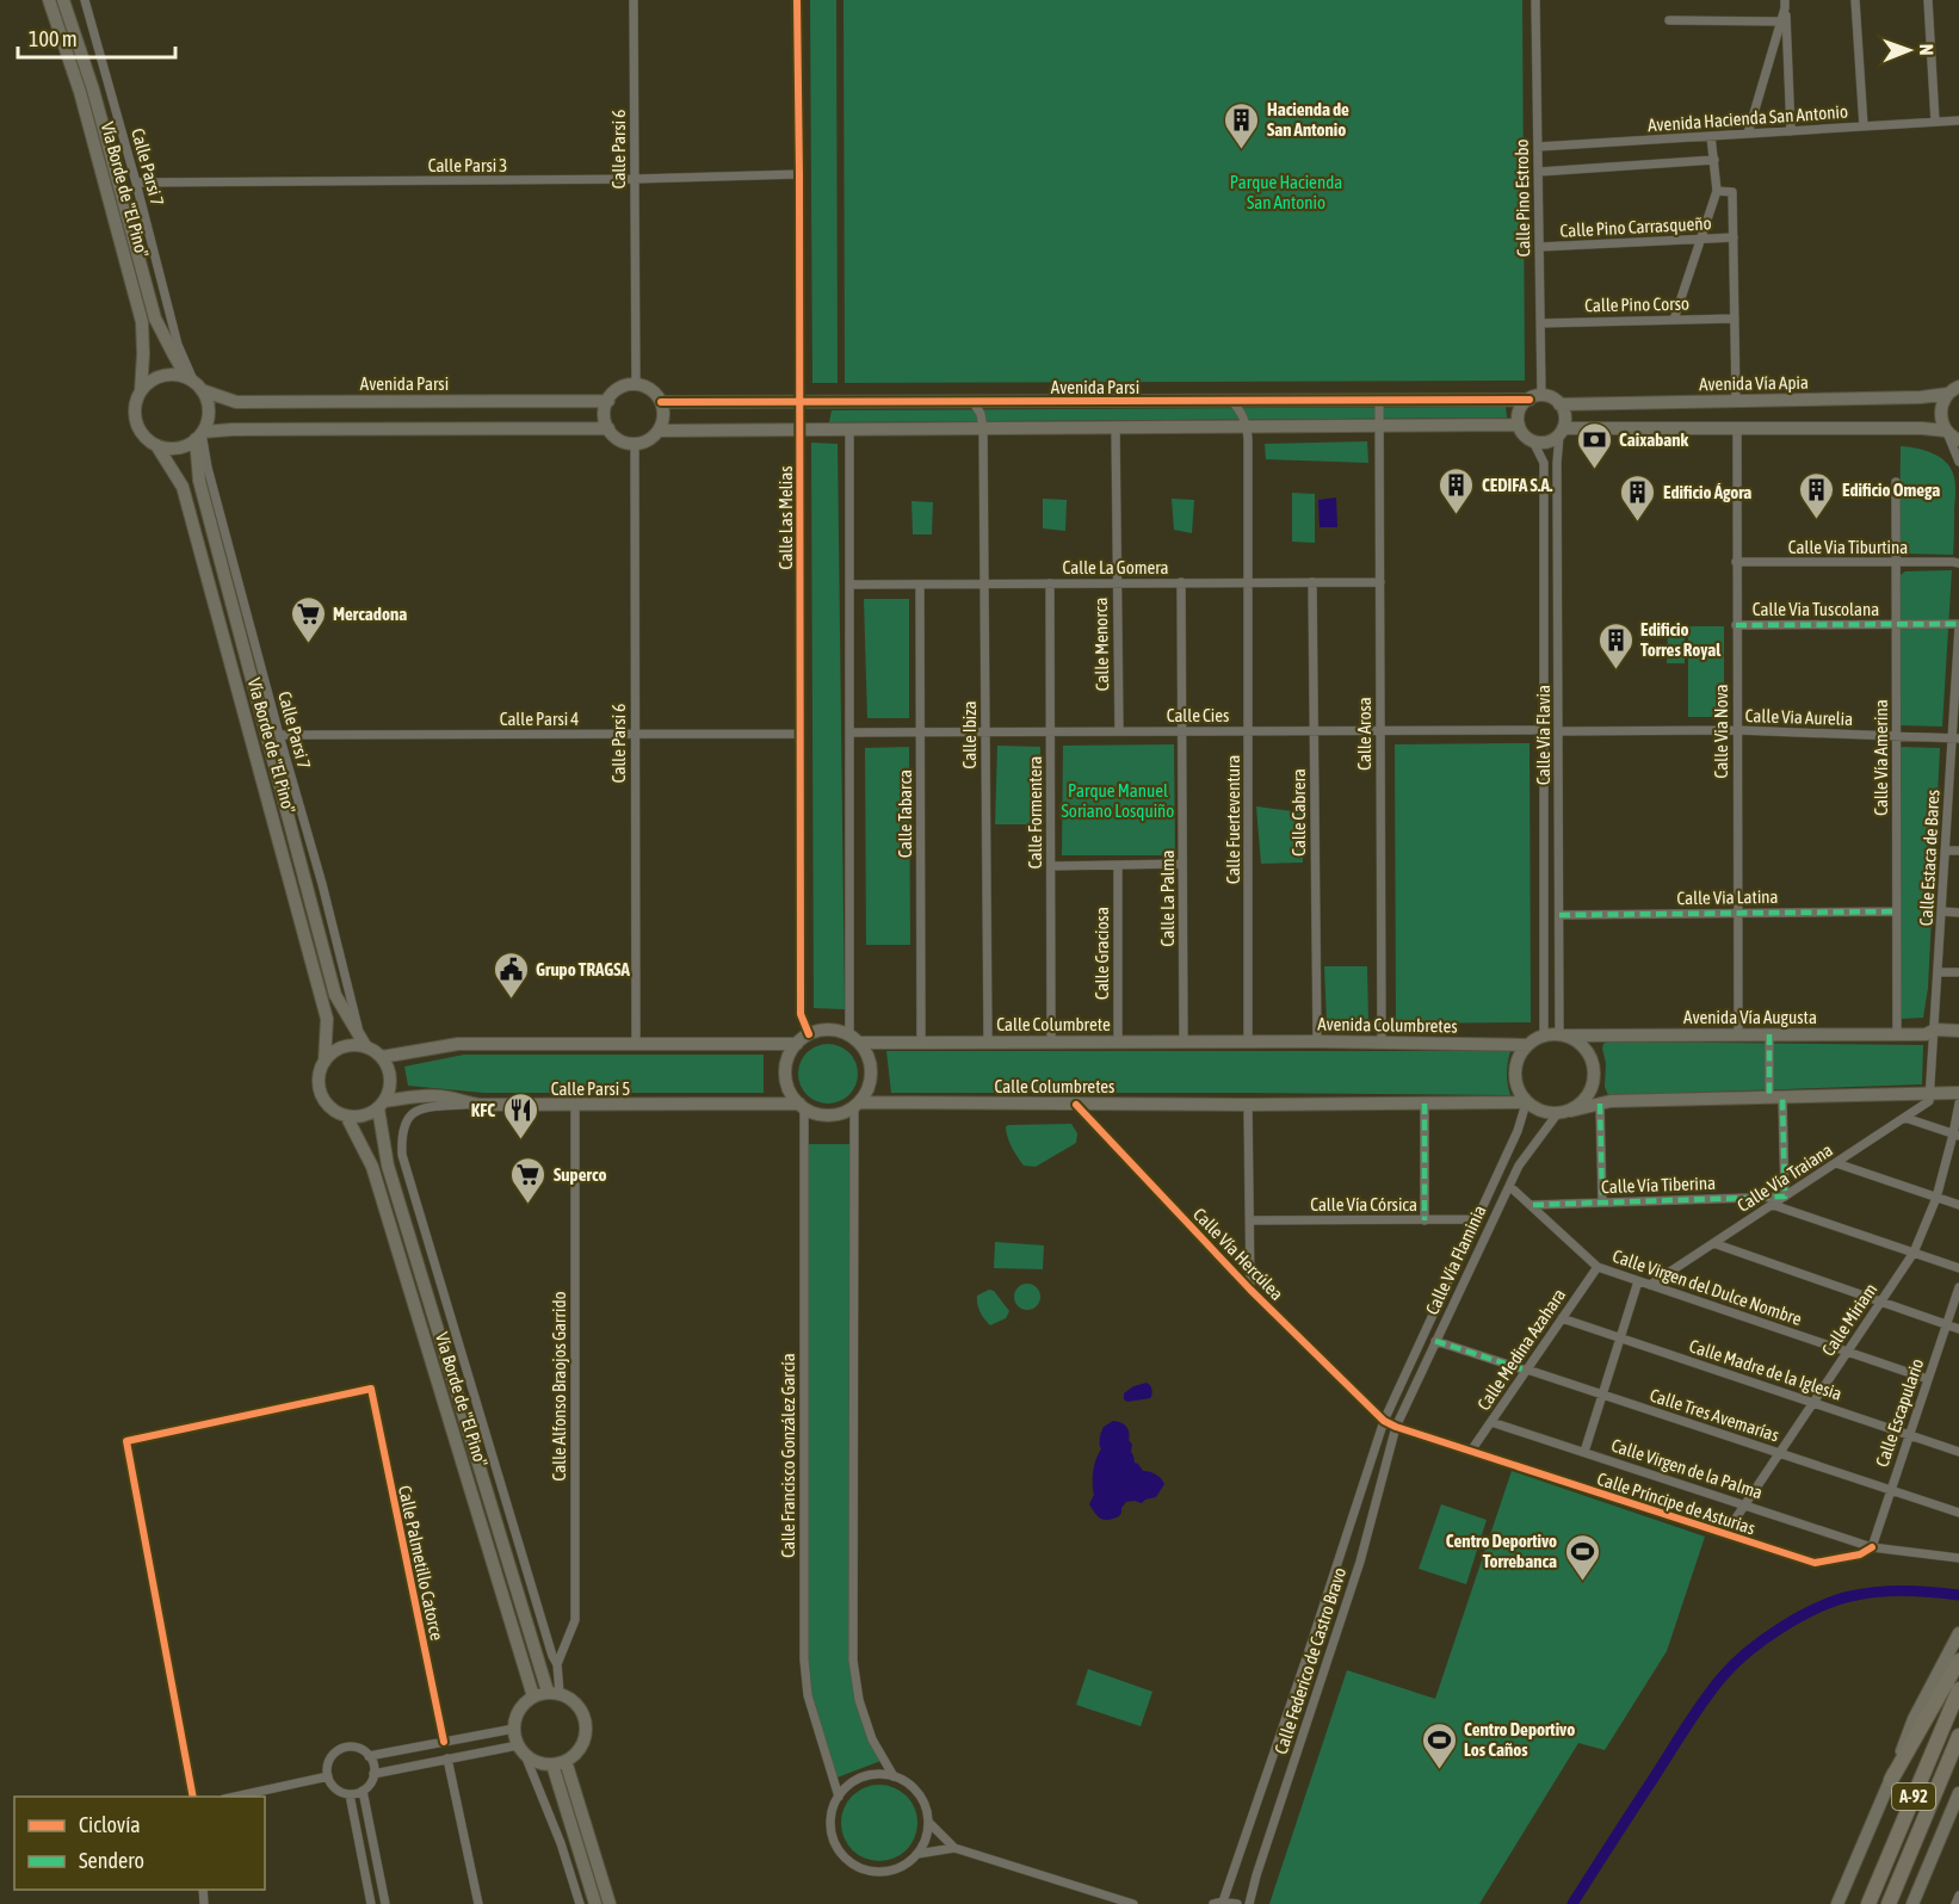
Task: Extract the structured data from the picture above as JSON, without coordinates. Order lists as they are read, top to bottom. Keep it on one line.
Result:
{"streets":{"highway":["A-92"],"street":["Avenida Hacienda San Antonio","Calle Parsi 6","Calle Parsi 3","Calle Parsi 7","Vía Borde de \"El Pino\"","Calle Pino Estrobo","Calle Pino Carrasqueño","Calle Pino Corso","Avenida Parsi","Avenida Vía Apia","Calle Las Melias","Calle Via Tiburtina","Calle La Gomera","Calle Via Tuscolana","Calle Menorca","Calle Cies","Calle Via Aurelia","Calle Parsi 4","Calle Via Nova","Calle Arosa","Calle Ibiza","Calle Vía Flavia","Calle Vía Amerina","Calle Formentera","Calle Cabrera","Calle Tabarca","Calle Fuerteventura","Calle Estaca de Bares","Calle Via Latina","Calle La Palma","Calle Graciosa","Avenida Vía Augusta","Calle Columbrete","Avenida Columbretes","Calle Columbretes","Calle Parsi 5","Calle Vía Traiana","Calle Vía Tiberina","Calle Vía Córsica","Calle Vía Hercúlea","Calle Vía Flaminia","Calle Virgen del Dulce Nombre","Calle Miriam","Calle Medina Azahara","Calle Madre de la Iglesia","Calle Alfonso Braojos Garrido","Calle Escapulario","Calle Tres Avemarías","Calle Francisco González García","Calle Virgen de la Palma","Calle Príncipe de Asturias","Calle Palmetillo Catorce","Calle Federico de Castro Bravo"]},"crossings":[["Avenida Hacienda San Antonio","Calle Pino Estrobo"],["Calle Parsi 6","Calle Parsi 3"],["Calle Parsi 6","Avenida Parsi"],["Calle Parsi 6","Calle Parsi 4"],["Calle Parsi 3","Calle Parsi 7"],["Calle Parsi 3","Calle Las Melias"],["Calle Parsi 7","Vía Borde de \"El Pino\""],["Calle Parsi 7","Avenida Parsi"],["Calle Parsi 7","Calle Parsi 4"],["Vía Borde de \"El Pino\"","Avenida Parsi"],["Vía Borde de \"El Pino\"","Calle Parsi 5"],["Calle Pino Estrobo","Calle Pino Carrasqueño"],["Calle Pino Estrobo","Calle Pino Corso"],["Calle Pino Estrobo","Avenida Parsi"],["Calle Pino Estrobo","Avenida Vía Apia"],["Calle Pino Estrobo","Calle Vía Flavia"],["Avenida Parsi","Avenida Vía Apia"],["Avenida Parsi","Calle Las Melias"],["Avenida Parsi","Calle Arosa"],["Avenida Parsi","Calle Vía Flavia"],["Avenida Vía Apia","Calle Vía Flavia"],["Calle Las Melias","Calle Parsi 4"],["Calle Las Melias","Calle Columbrete"],["Calle Las Melias","Calle Columbretes"],["Calle Las Melias","Calle Parsi 5"],["Calle Las Melias","Calle Francisco González García"],["Calle Via Tiburtina","Calle Via Nova"],["Calle Via Tiburtina","Calle Vía Amerina"],["Calle La Gomera","Calle Menorca"],["Calle La Gomera","Calle Arosa"],["Calle La Gomera","Calle Ibiza"],["Calle La Gomera","Calle Formentera"],["Calle La Gomera","Calle Cabrera"],["Calle La Gomera","Calle Tabarca"],["Calle La Gomera","Calle Fuerteventura"],["Calle La Gomera","Calle La Palma"],["Calle Via Tuscolana","Calle Via Nova"],["Calle Via Tuscolana","Calle Vía Amerina"],["Calle Via Tuscolana","Calle Estaca de Bares"],["Calle Menorca","Calle Cies"],["Calle Cies","Calle Arosa"],["Calle Cies","Calle Ibiza"],["Calle Cies","Calle Vía Flavia"],["Calle Cies","Calle Formentera"],["Calle Cies","Calle Cabrera"],["Calle Cies","Calle Tabarca"],["Calle Cies","Calle Fuerteventura"],["Calle Cies","Calle La Palma"],["Calle Via Aurelia","Calle Via Nova"],["Calle Via Aurelia","Calle Vía Flavia"],["Calle Via Aurelia","Calle Vía Amerina"],["Calle Via Aurelia","Calle Estaca de Bares"],["Calle Via Nova","Calle Via Latina"],["Calle Via Nova","Avenida Vía Augusta"],["Calle Arosa","Avenida Columbretes"],["Calle Ibiza","Calle Columbrete"],["Calle Vía Flavia","Calle Via Latina"],["Calle Vía Flavia","Avenida Vía Augusta"],["Calle Vía Flavia","Avenida Columbretes"],["Calle Vía Flavia","Calle Vía Flaminia"],["Calle Vía Amerina","Calle Via Latina"],["Calle Vía Amerina","Avenida Vía Augusta"],["Calle Formentera","Calle Columbrete"],["Calle Cabrera","Avenida Columbretes"],["Calle Tabarca","Calle Columbrete"],["Calle Fuerteventura","Calle Columbrete"],["Calle Fuerteventura","Avenida Columbretes"],["Calle Estaca de Bares","Avenida Vía Augusta"],["Calle Estaca de Bares","Calle Vía Traiana"],["Calle La Palma","Calle Columbrete"],["Calle Graciosa","Calle Columbrete"],["Avenida Vía Augusta","Avenida Columbretes"],["Avenida Vía Augusta","Calle Vía Flaminia"],["Calle Columbrete","Avenida Columbretes"],["Calle Columbrete","Calle Columbretes"],["Calle Columbrete","Calle Parsi 5"],["Calle Columbrete","Calle Francisco González García"],["Avenida Columbretes","Calle Vía Flaminia"],["Calle Columbretes","Calle Parsi 5"],["Calle Columbretes","Calle Vía Hercúlea"],["Calle Columbretes","Calle Francisco González García"],["Calle Parsi 5","Calle Alfonso Braojos Garrido"],["Calle Parsi 5","Calle Francisco González García"],["Calle Vía Traiana","Calle Vía Tiberina"],["Calle Vía Traiana","Calle Virgen del Dulce Nombre"],["Calle Vía Córsica","Calle Vía Flaminia"],["Calle Vía Hercúlea","Calle Vía Flaminia"],["Calle Vía Hercúlea","Calle Príncipe de Asturias"],["Calle Vía Hercúlea","Calle Federico de Castro Bravo"],["Calle Vía Flaminia","Calle Tres Avemarías"],["Calle Vía Flaminia","Calle Príncipe de Asturias"],["Calle Vía Flaminia","Calle Federico de Castro Bravo"],["Calle Virgen del Dulce Nombre","Calle Miriam"],["Calle Virgen del Dulce Nombre","Calle Medina Azahara"],["Calle Virgen del Dulce Nombre","Calle Escapulario"],["Calle Miriam","Calle Madre de la Iglesia"],["Calle Miriam","Calle Tres Avemarías"],["Calle Miriam","Calle Virgen de la Palma"],["Calle Miriam","Calle Príncipe de Asturias"],["Calle Medina Azahara","Calle Madre de la Iglesia"],["Calle Medina Azahara","Calle Tres Avemarías"],["Calle Medina Azahara","Calle Virgen de la Palma"],["Calle Medina Azahara","Calle Príncipe de Asturias"],["Calle Madre de la Iglesia","Calle Escapulario"],["Calle Escapulario","Calle Tres Avemarías"],["Calle Escapulario","Calle Virgen de la Palma"],["Calle Escapulario","Calle Príncipe de Asturias"],["Calle Virgen de la Palma","Calle Príncipe de Asturias"],["Calle Príncipe de Asturias","Calle Federico de Castro Bravo"]],"parks":["Parque Hacienda San Antonio","Parque Manuel Soriano Losquiño"],"places":{"building":["Hacienda de San Antonio","CEDIFA S.A.","Edificio Omega","Edificio Ágora","Edificio Torres Royal"],"bank":["Caixabank"],"supermarket":["Mercadona","Superco"],"public building":["Grupo TRAGSA"],"restaurant":["KFC"],"sports":["Centro Deportivo Torrebanca","Centro Deportivo Los Caños"]},"legend":["Ciclovía","Sendero"],"scale_bar":"100 m","north":"right"}
